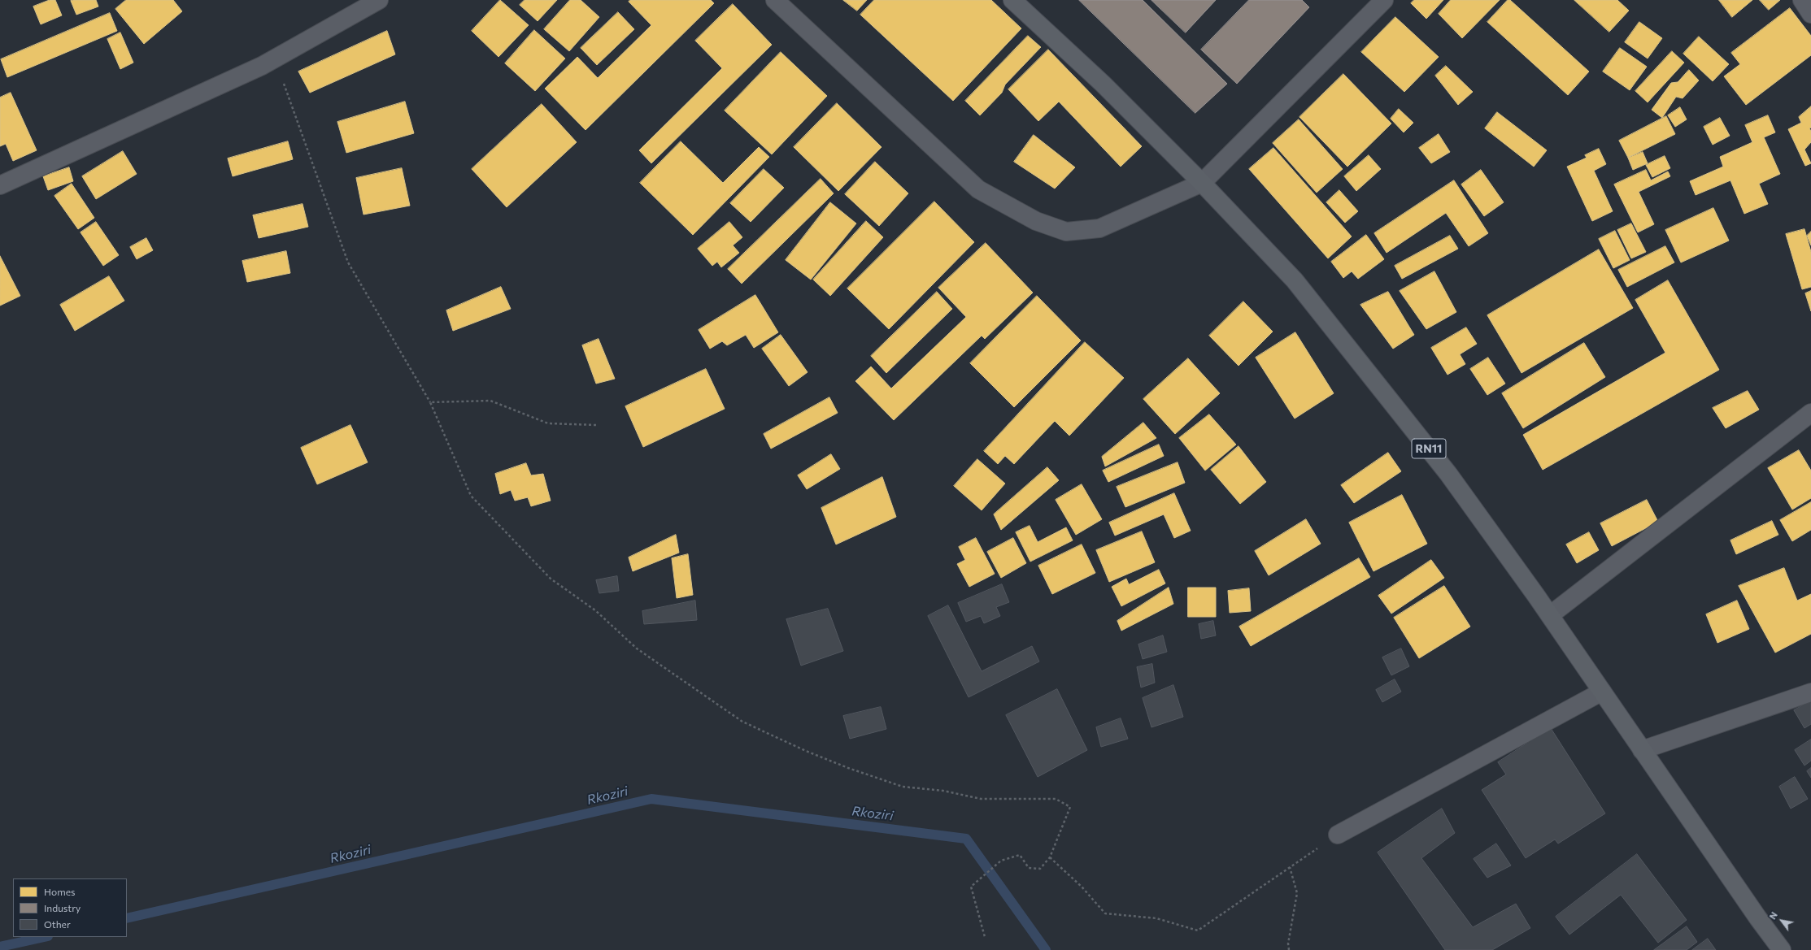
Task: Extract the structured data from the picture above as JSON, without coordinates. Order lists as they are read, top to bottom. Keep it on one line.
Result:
{"streets":{"main road":["RN11"]},"water":["Rkoziri"],"legend":["Homes","Industry","Other"],"north":"top left"}
